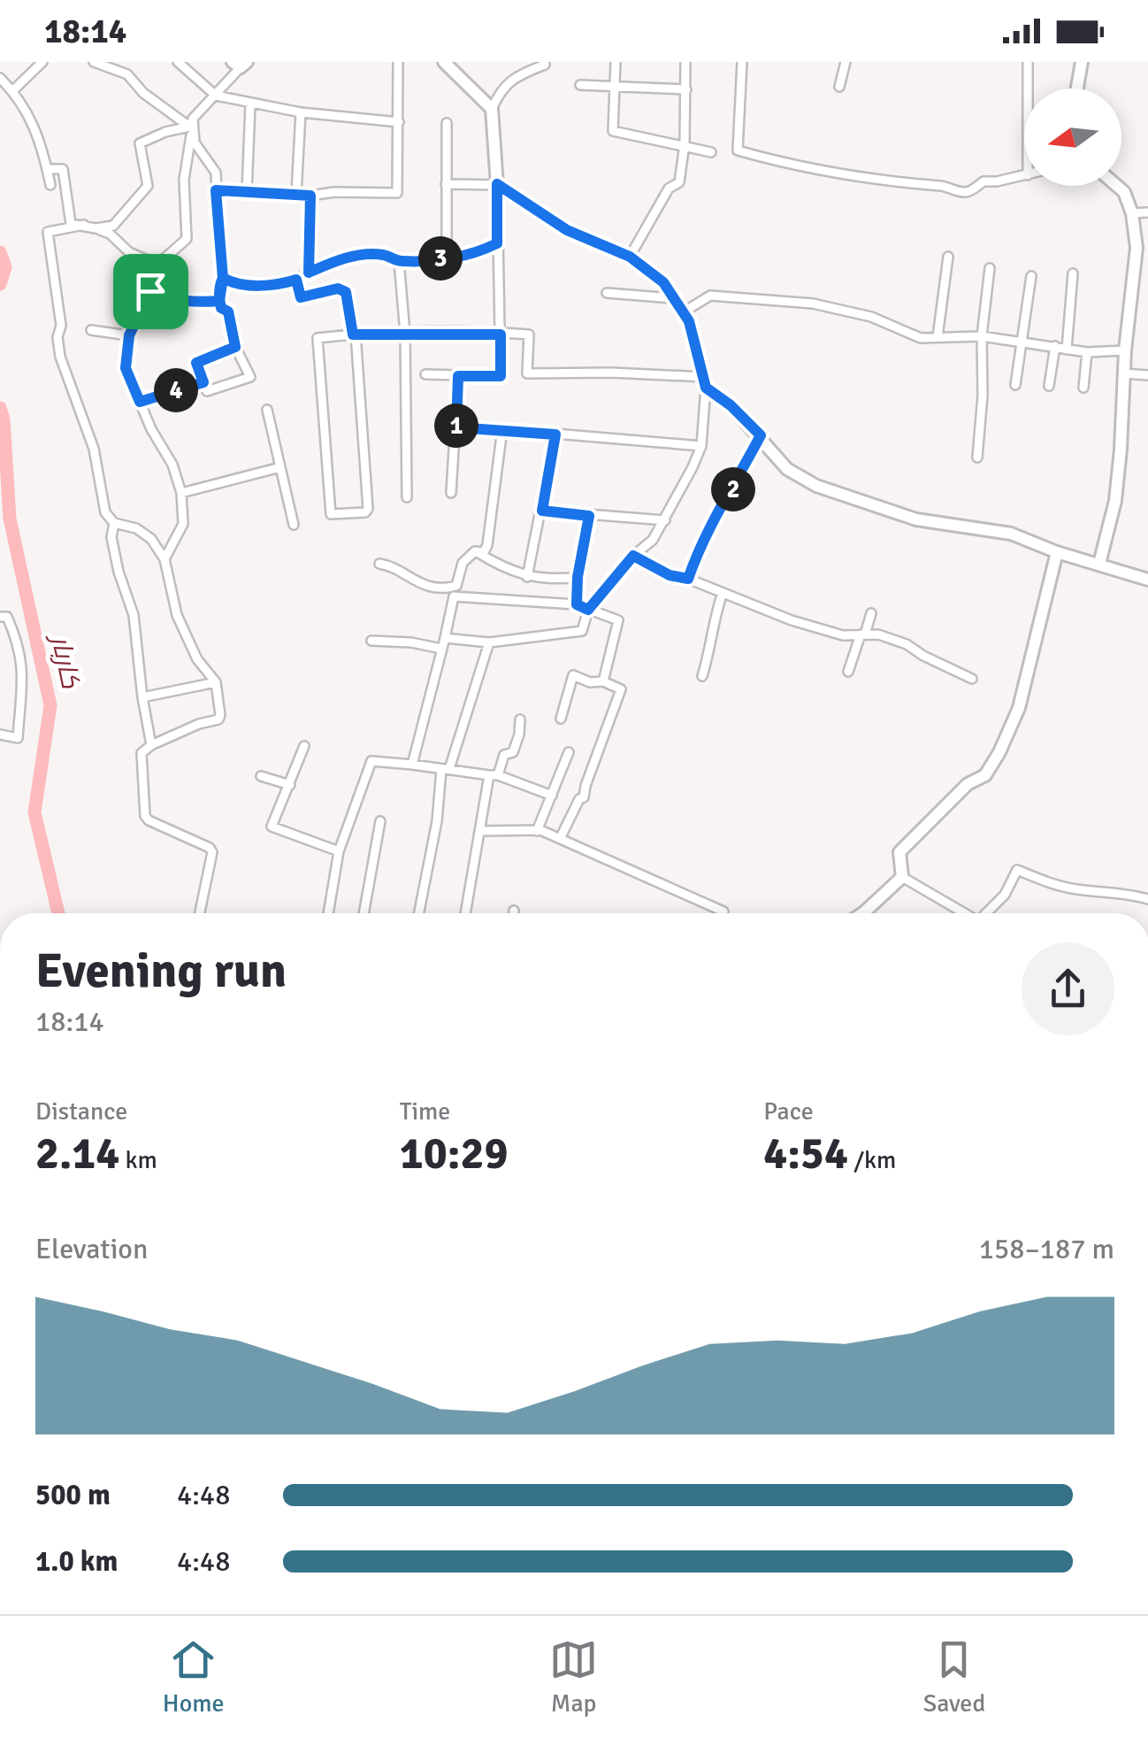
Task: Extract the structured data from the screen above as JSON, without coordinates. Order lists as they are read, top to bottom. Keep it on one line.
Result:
{"water":["کاربار"],"north":"left","page":{"status":"18:14","pins":["3","4","1","2"],"heading":["Evening run","18:14"],"stats":[["Distance","2.14 km"],["Time","10:29"],["Pace","4:54 /km"]],"chart":["Elevation","158–187 m"],"list":[{"name":"500 m","note":"4:48"},{"name":"1.0 km","note":"4:48"}],"tabs":["Home","Map","Saved"]}}
